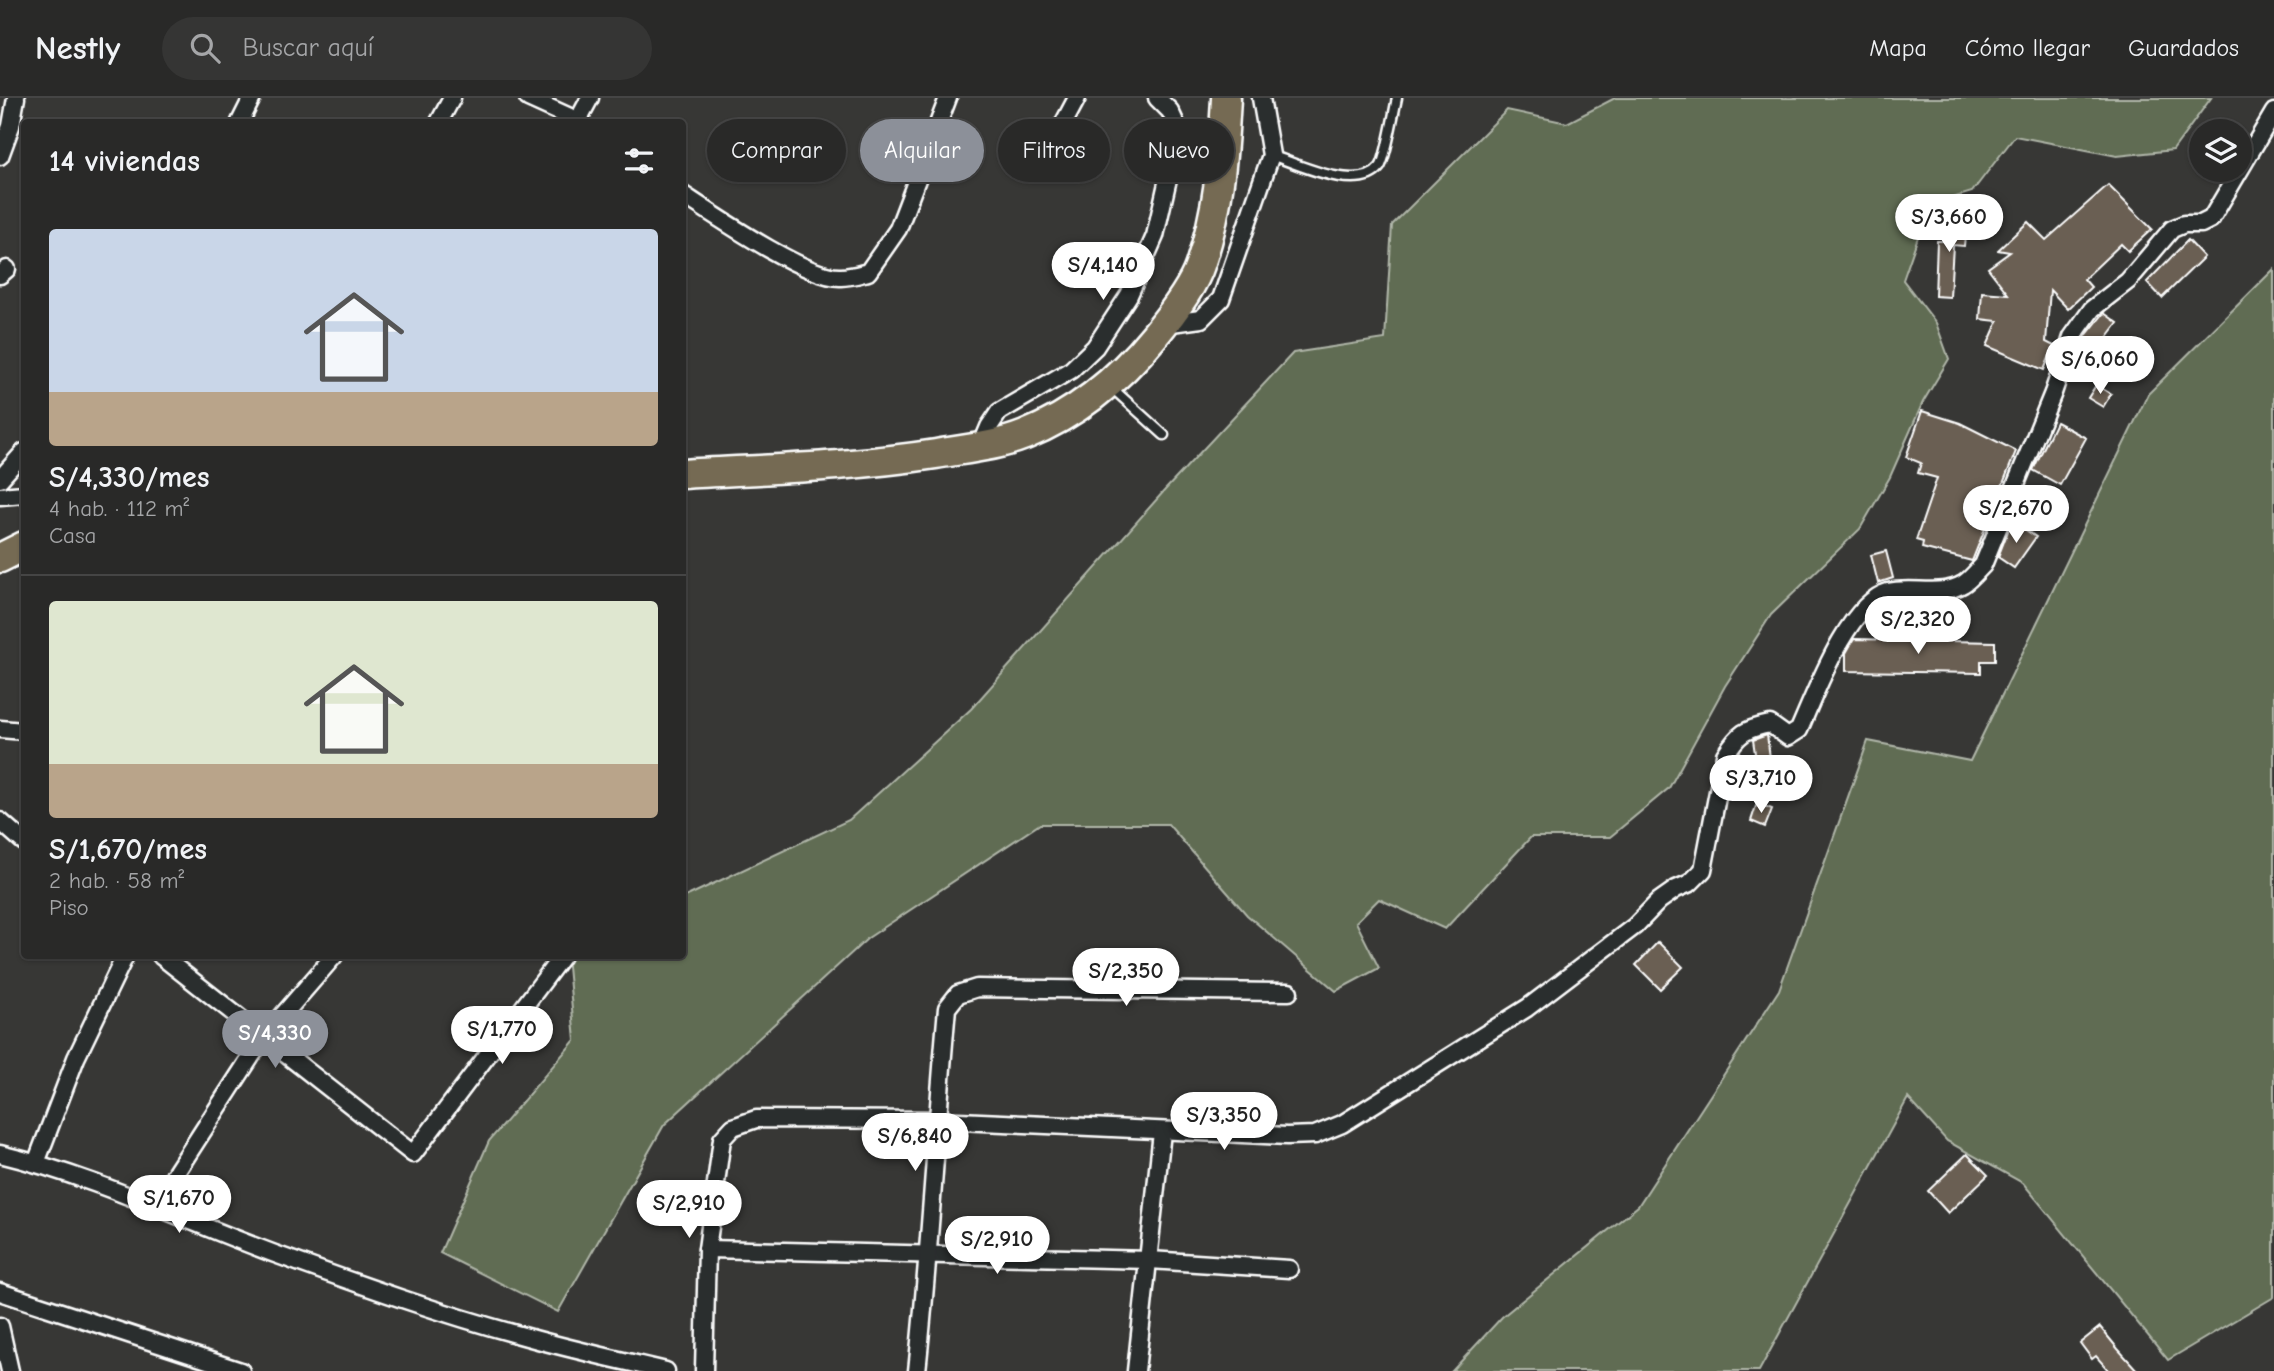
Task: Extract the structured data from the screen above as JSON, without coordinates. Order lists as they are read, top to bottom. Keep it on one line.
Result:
{"page":{"header":"Nestly","search":"Buscar aquí","nav":["Mapa","Cómo llegar","Guardados"],"chip":["Comprar","Alquilar","Filtros","Nuevo"],"heading":"14 viviendas","price":["S/3,660","S/4,140","S/6,060","S/2,670","S/2,320","S/3,710","S/2,350","S/1,770","S/4,330","S/3,350","S/6,840","S/1,670","S/2,910","S/2,910"],"list":[{"name":"S/4,330/mes","note":"4 hab. · 112 m² · Casa"},{"name":"S/1,670/mes","note":"2 hab. · 58 m² · Piso"}]}}
